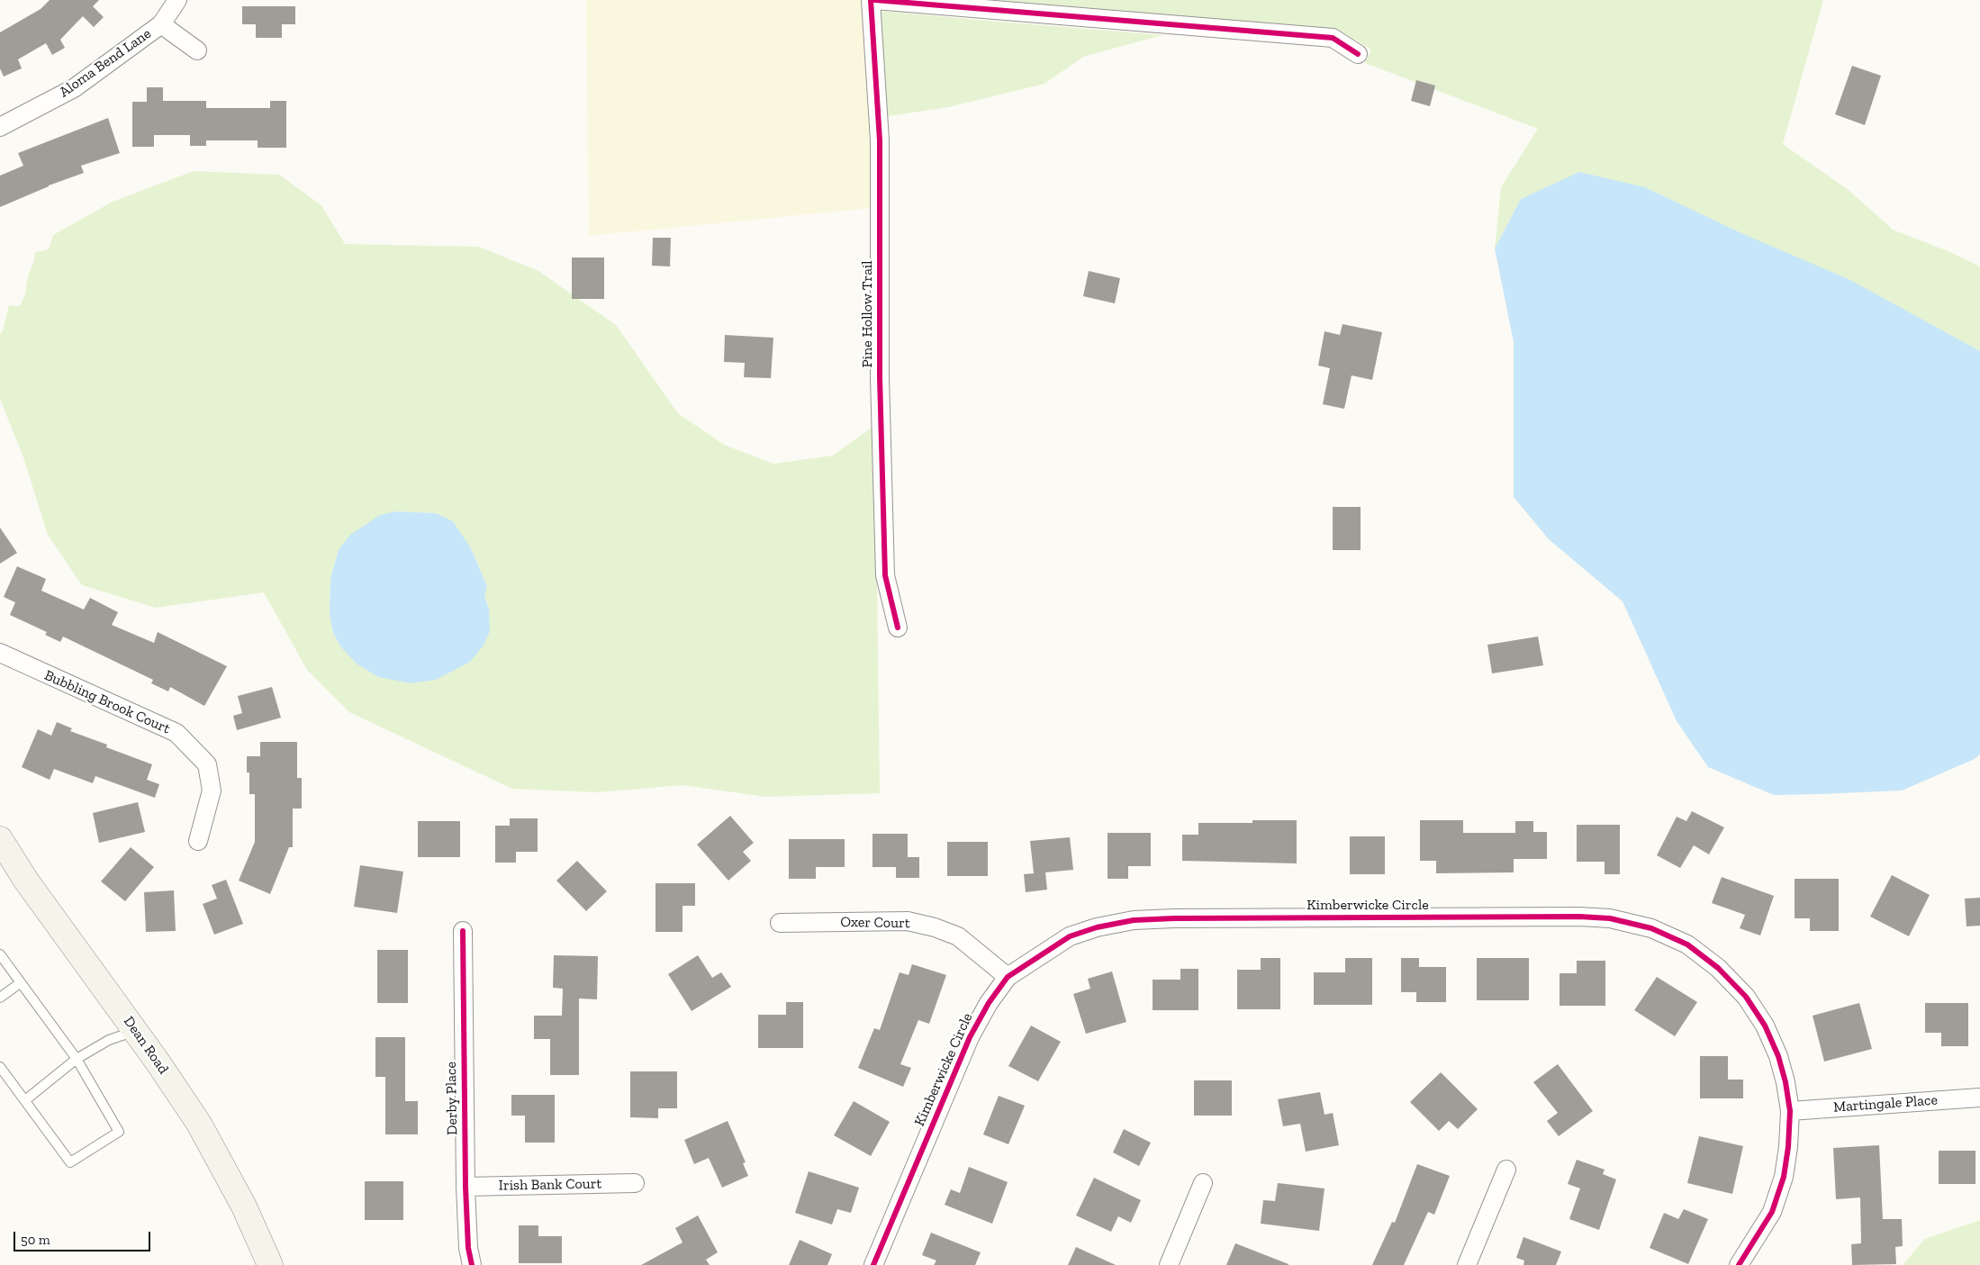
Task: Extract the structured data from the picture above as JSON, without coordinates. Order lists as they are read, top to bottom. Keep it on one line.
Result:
{"streets":{"main road":["Dean Road"],"street":["Aloma Bend Lane","Pine Hollow Trail","Bubbling Brook Court","Kimberwicke Circle","Oxer Court","Derby Place","Martingale Place","Irish Bank Court"]},"crossings":[["Kimberwicke Circle","Oxer Court"],["Kimberwicke Circle","Martingale Place"],["Derby Place","Irish Bank Court"]],"scale_bar":"50 m"}
